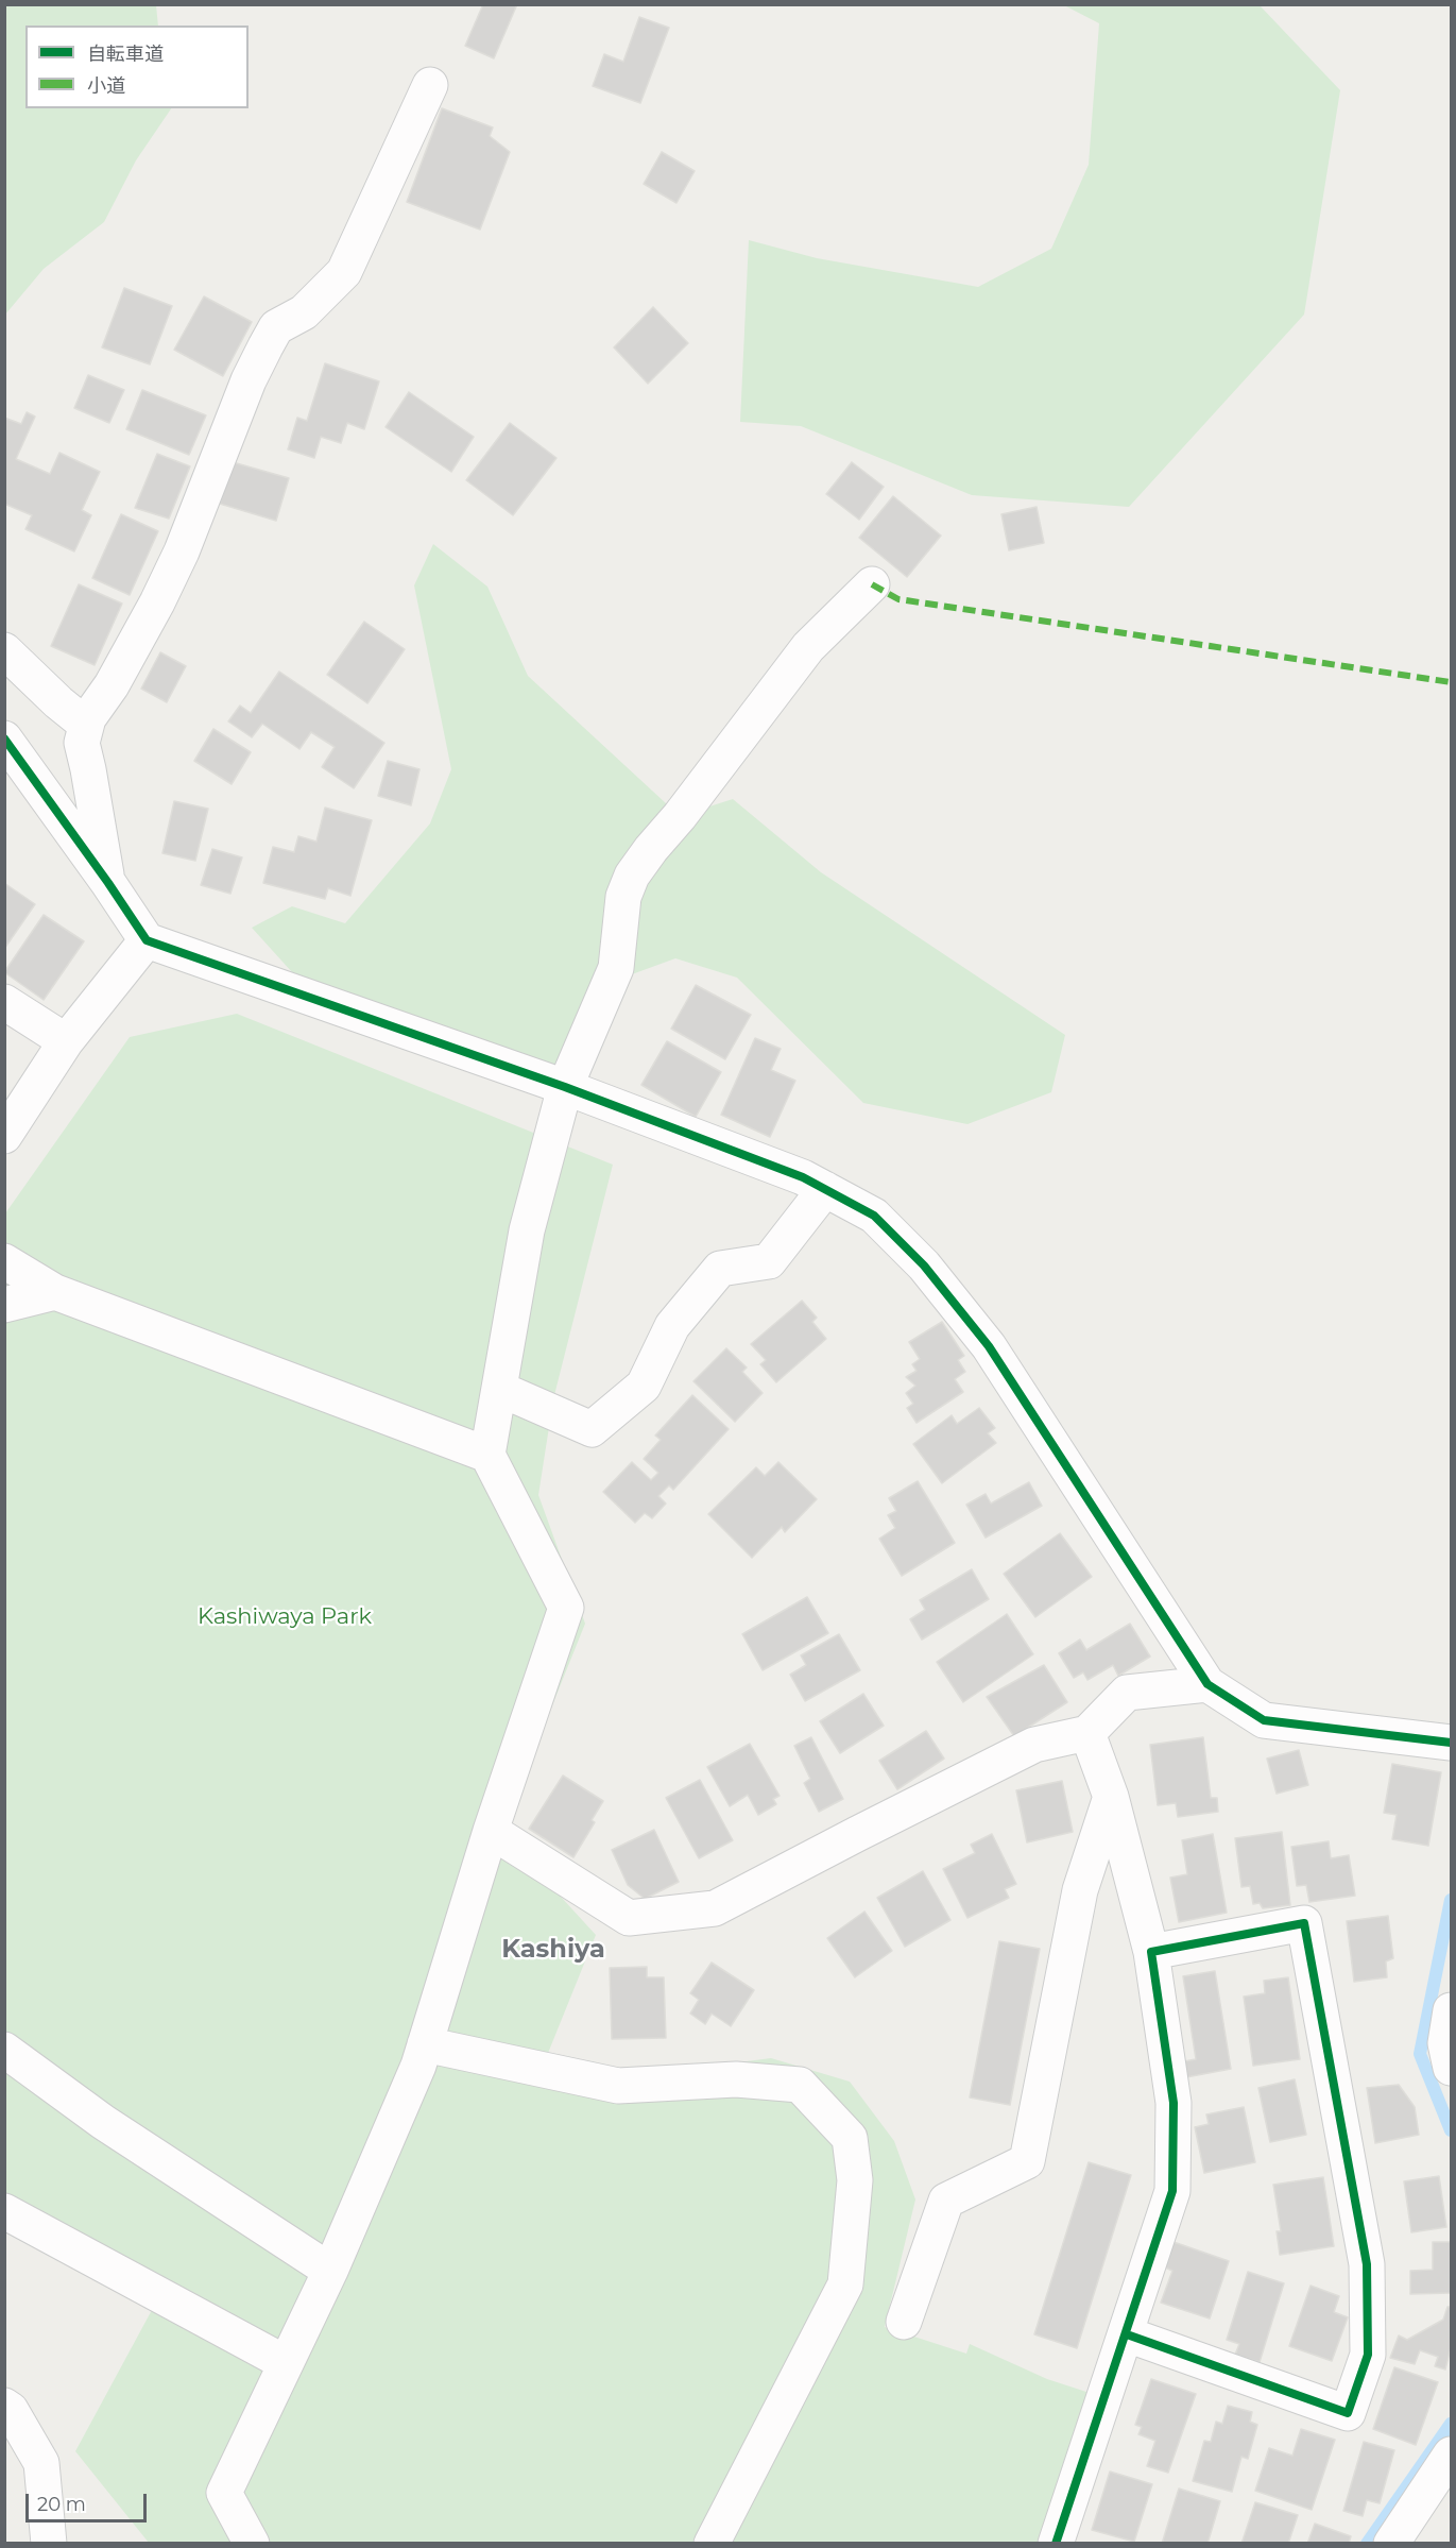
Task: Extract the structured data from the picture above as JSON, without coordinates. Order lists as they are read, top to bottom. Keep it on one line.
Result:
{"districts":["Kashiya"],"parks":["Kashiwaya Park"],"legend":["自転車道","小道"],"scale_bar":"20 m"}
